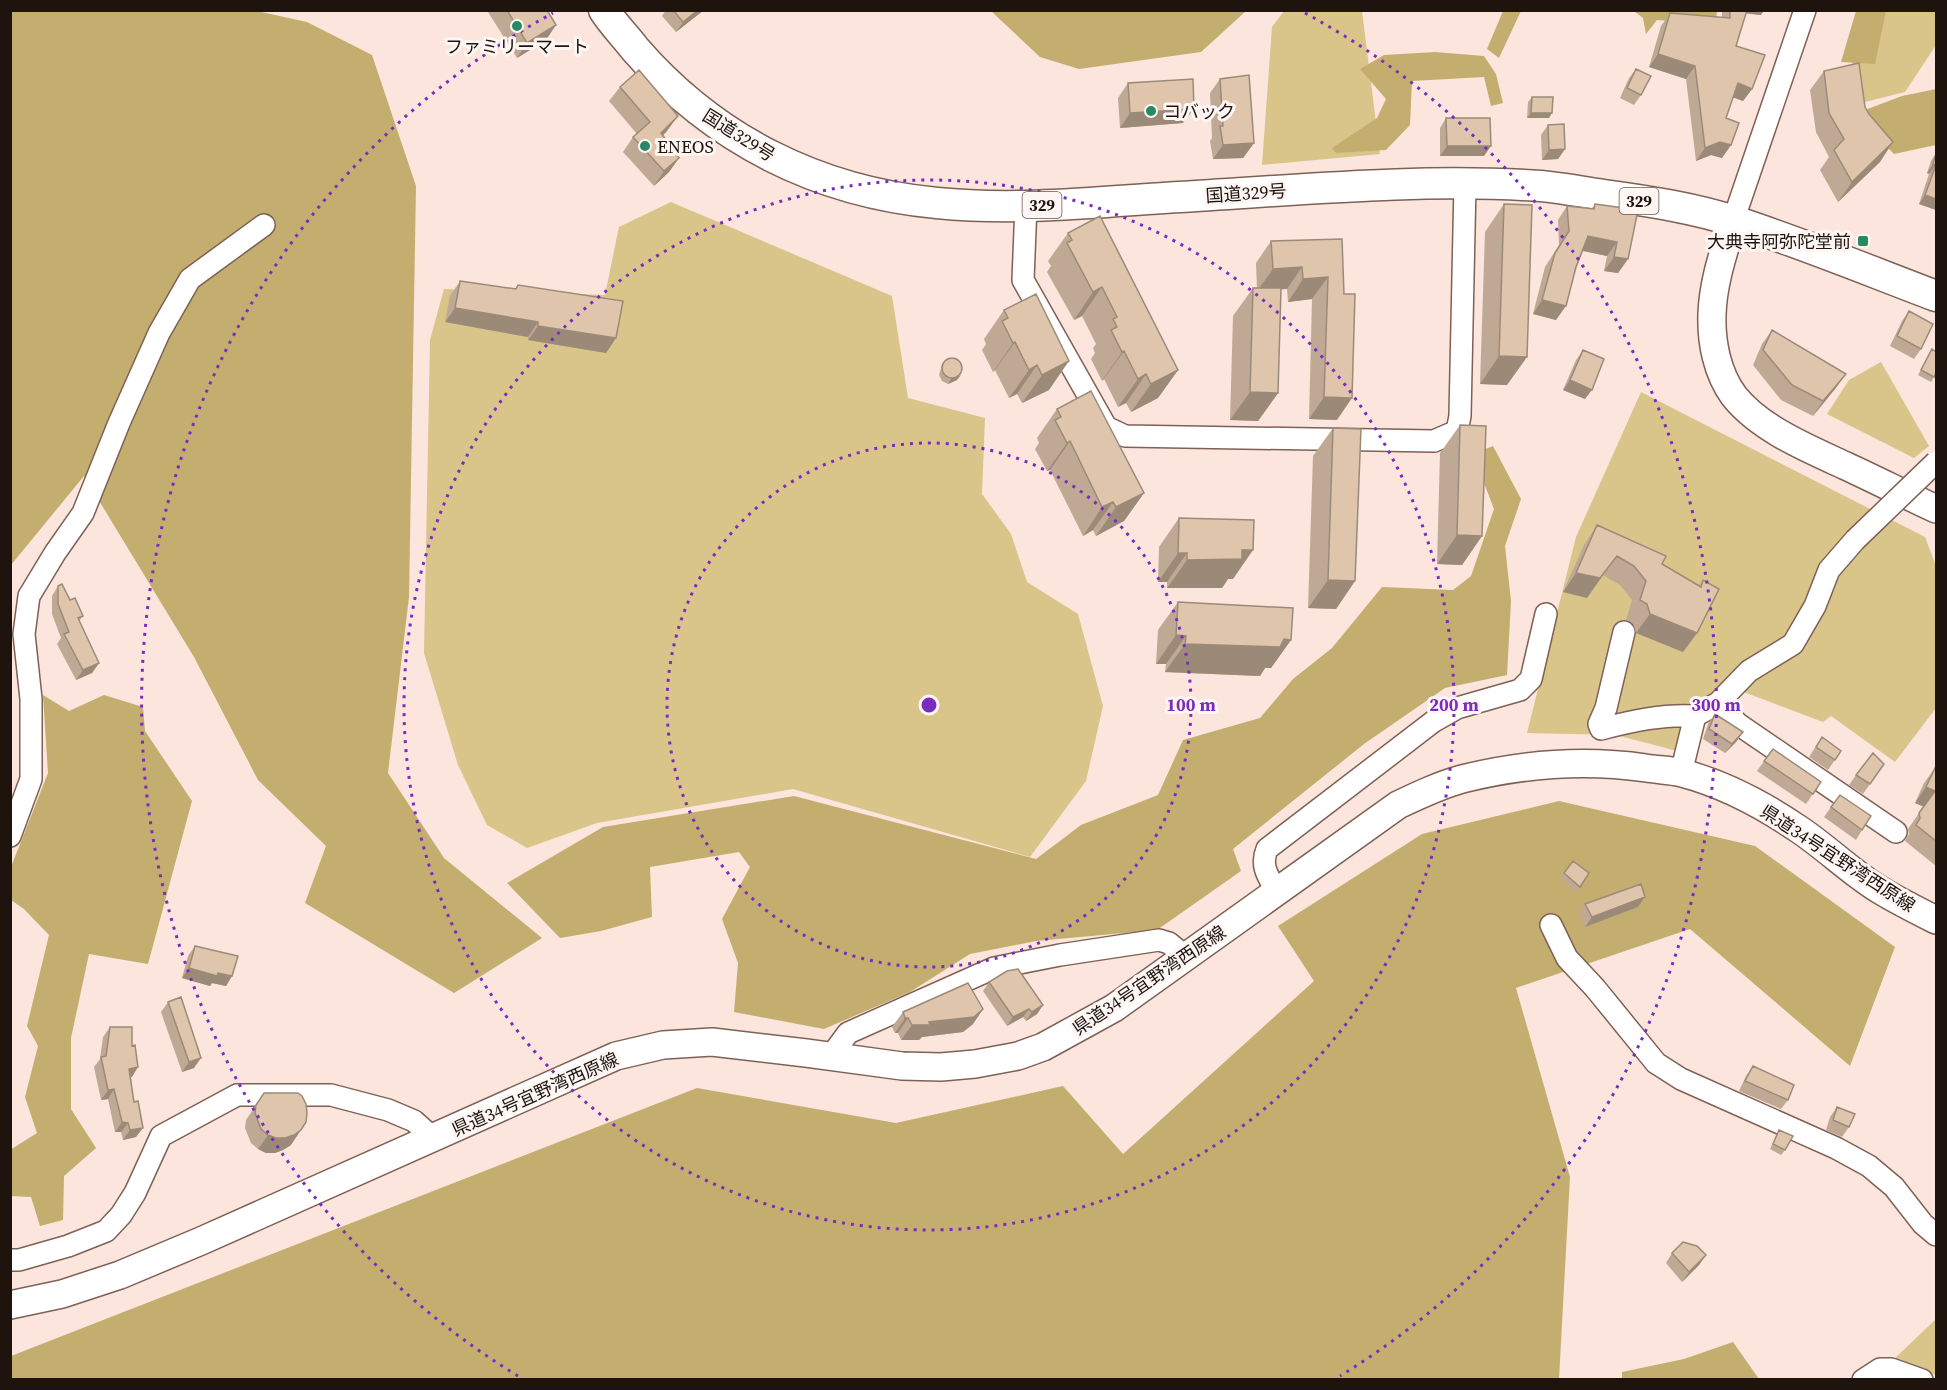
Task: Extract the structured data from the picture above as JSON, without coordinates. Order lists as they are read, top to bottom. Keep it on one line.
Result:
{"streets":{"highway":["国道329号","329"],"main road":["県道34号宜野湾西原線"]},"places":{"other":["ファミリーマート","コバック","ENEOS"],"transit":["大典寺阿弥陀堂前"]},"rings":["100 m","200 m","300 m"]}
